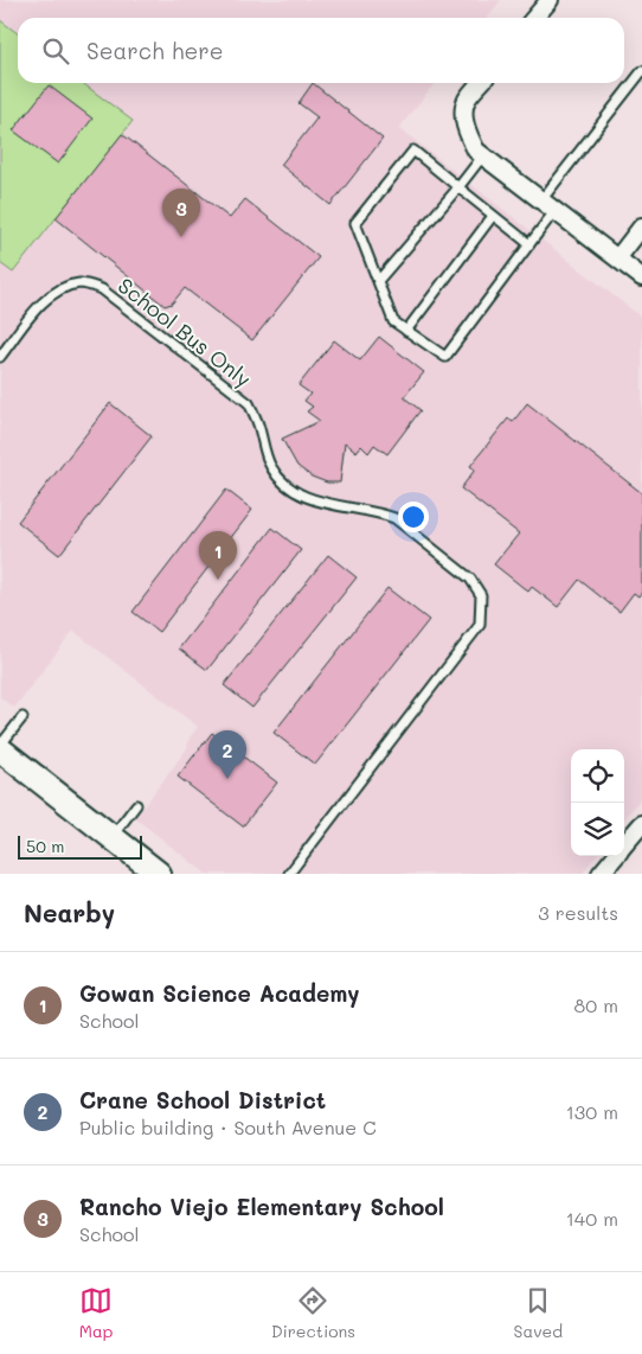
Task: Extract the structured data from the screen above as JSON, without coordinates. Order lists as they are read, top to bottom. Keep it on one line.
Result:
{"streets":{"lane":["School Bus Only"]},"scale_bar":"50 m","page":{"search":"Search here","pins":["3","1","2"],"scale":"50 m","heading":["Nearby","3 results"],"list":[{"mark":"1","name":"Gowan Science Academy","note":"School","value":"80 m"},{"mark":"2","name":"Crane School District","note":"Public building · South Avenue C","value":"130 m"},{"mark":"3","name":"Rancho Viejo Elementary School","note":"School","value":"140 m"}],"nav":["Map","Directions","Saved"]}}
